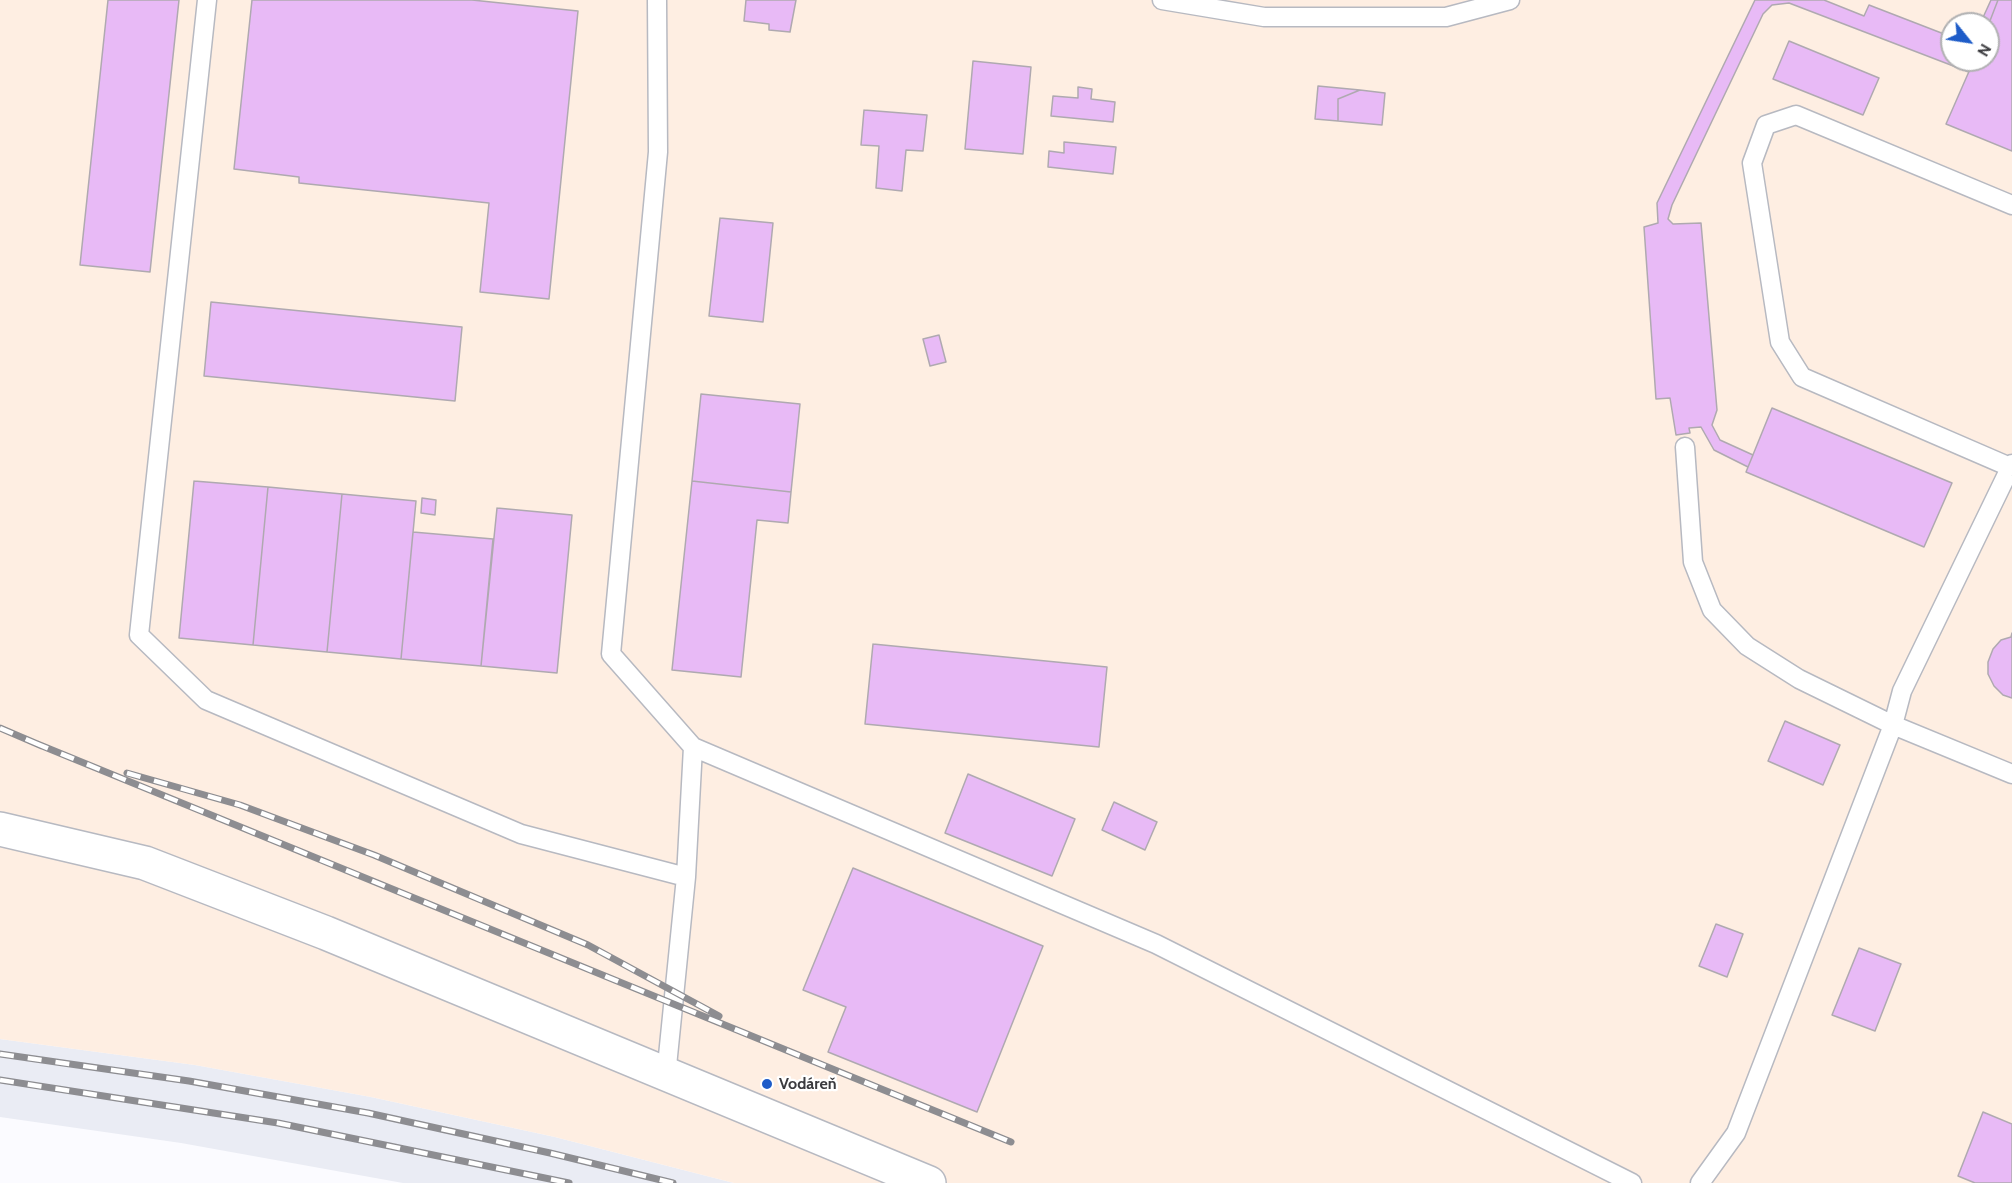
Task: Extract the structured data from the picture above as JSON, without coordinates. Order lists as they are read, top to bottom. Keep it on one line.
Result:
{"places":["Vodáreň"],"north":"bottom right"}
